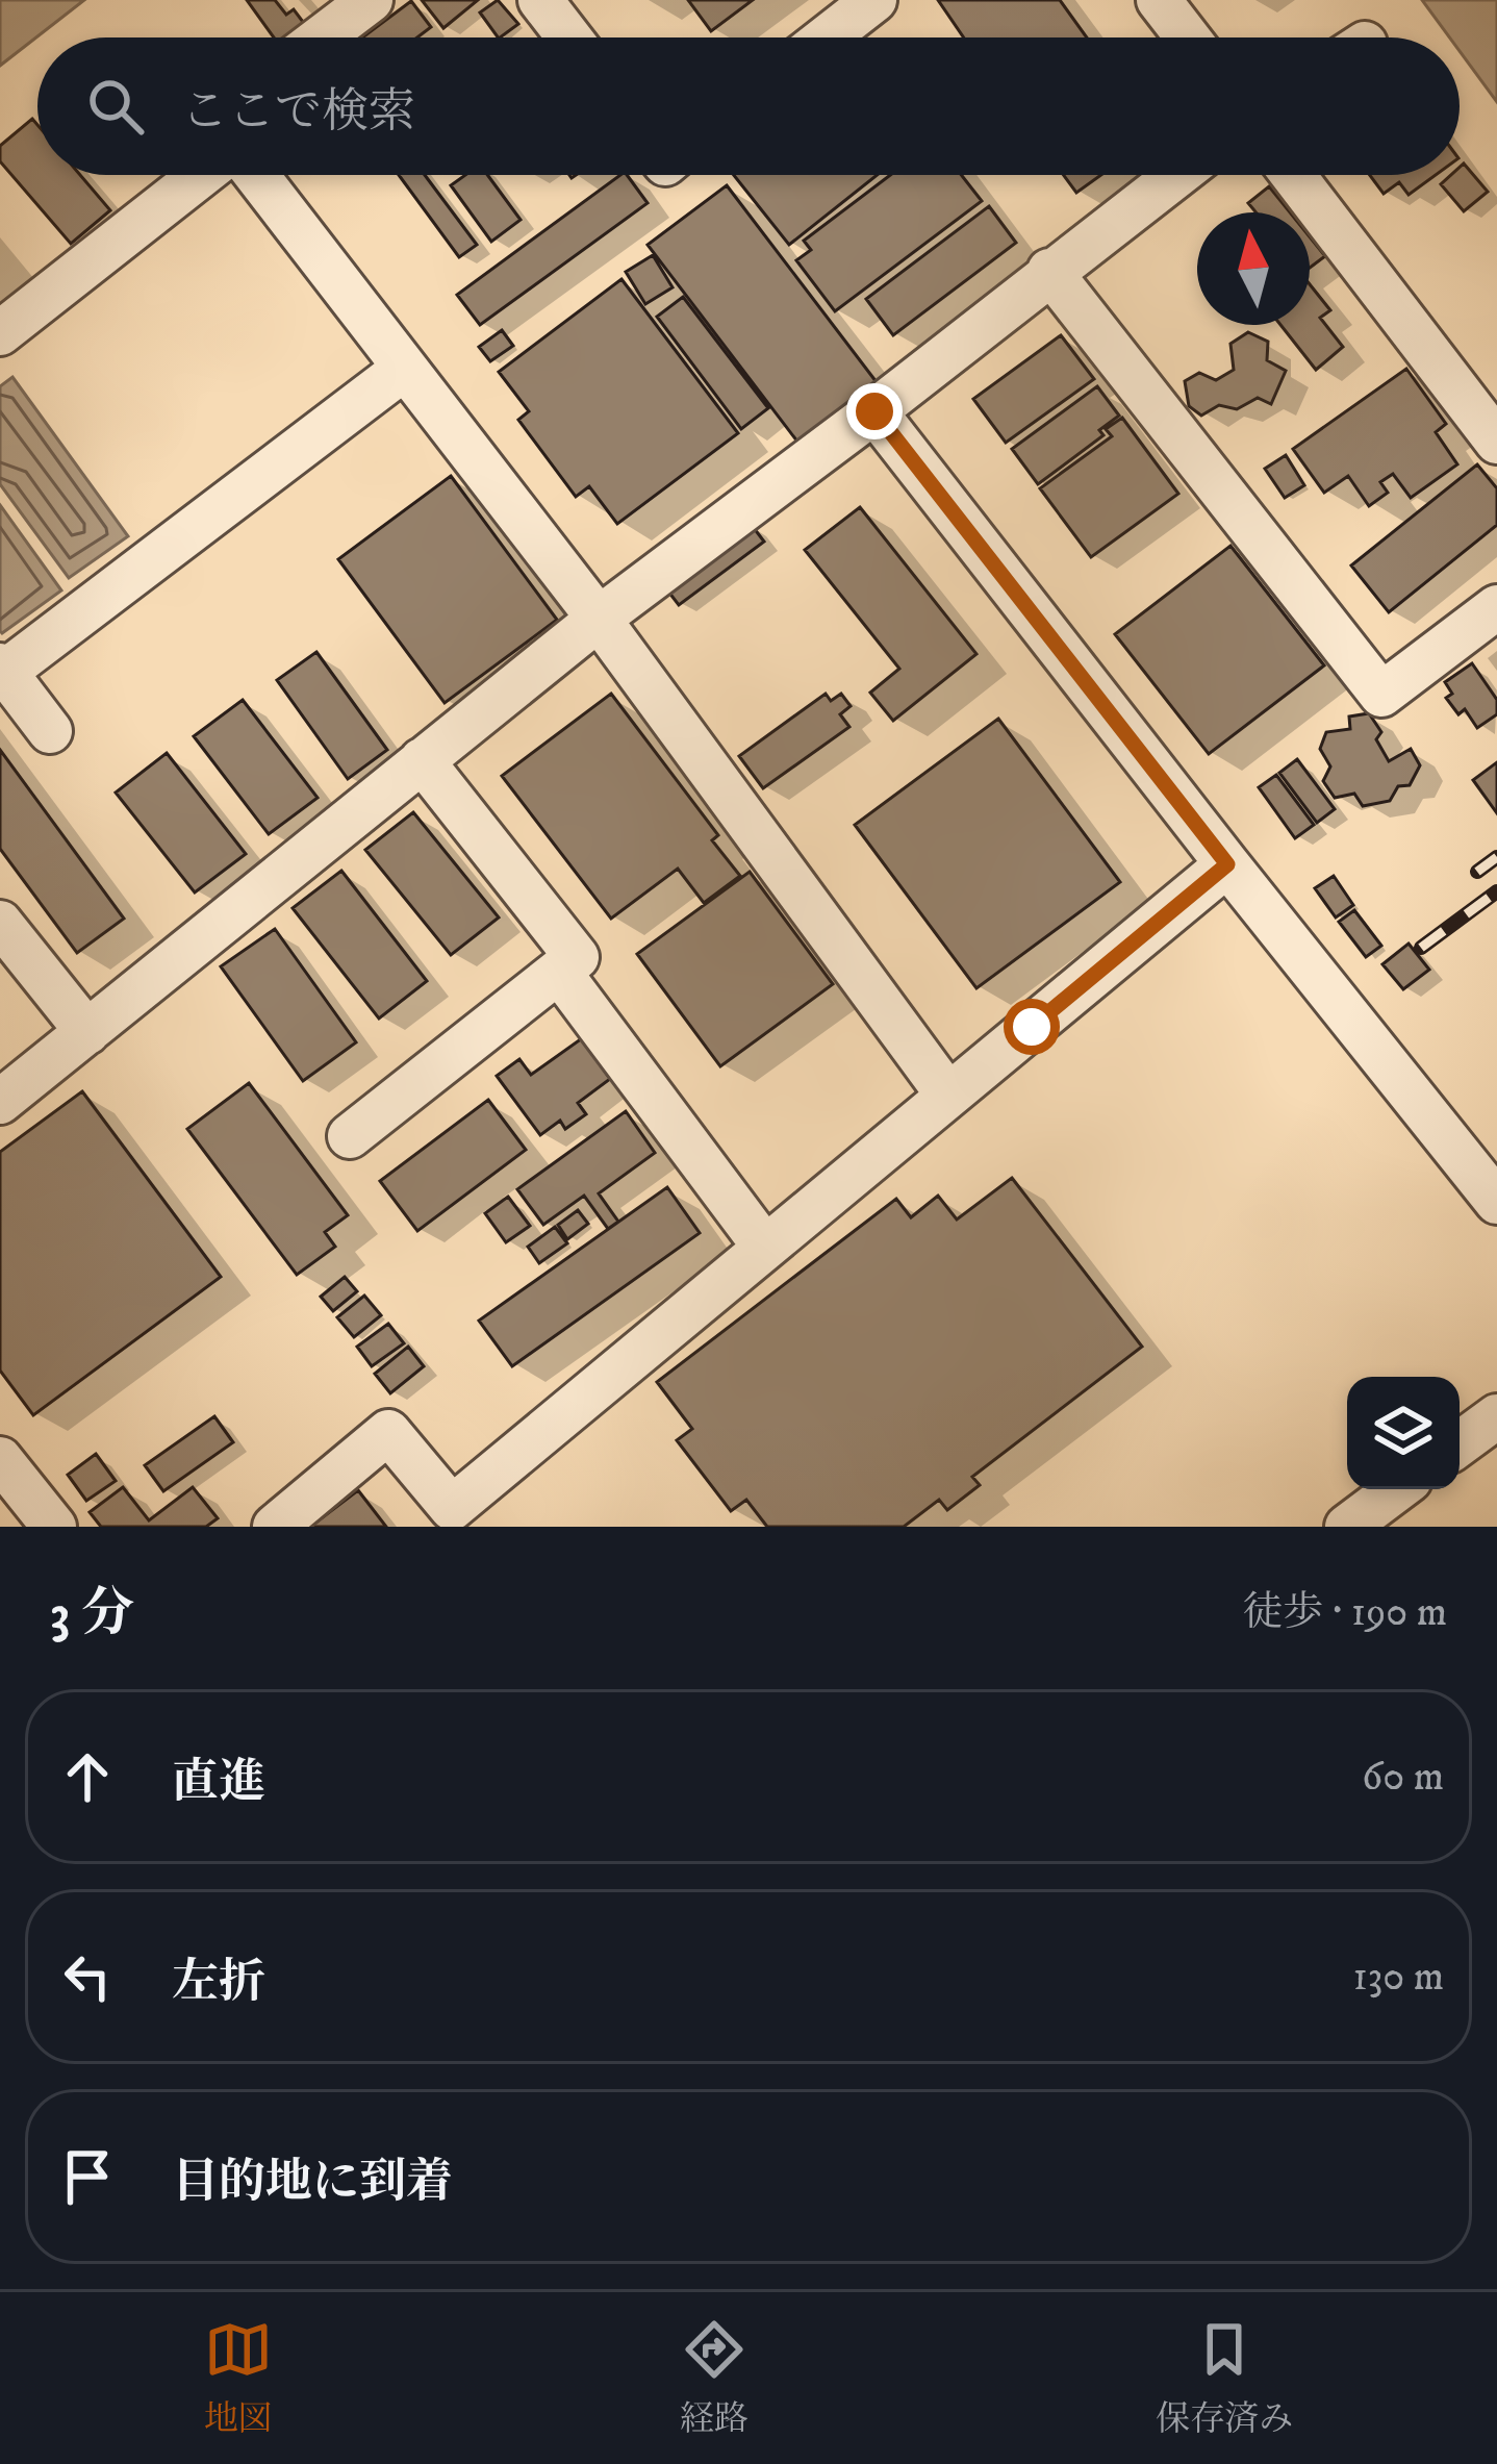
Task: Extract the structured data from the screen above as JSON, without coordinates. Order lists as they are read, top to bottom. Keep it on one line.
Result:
{"north":"top","page":{"search":"ここで検索","heading":["3 分","徒歩 · 190 m"],"list":[["直進","60 m"],["左折","130 m"],"目的地に到着"],"nav":["地図","経路","保存済み"]}}
